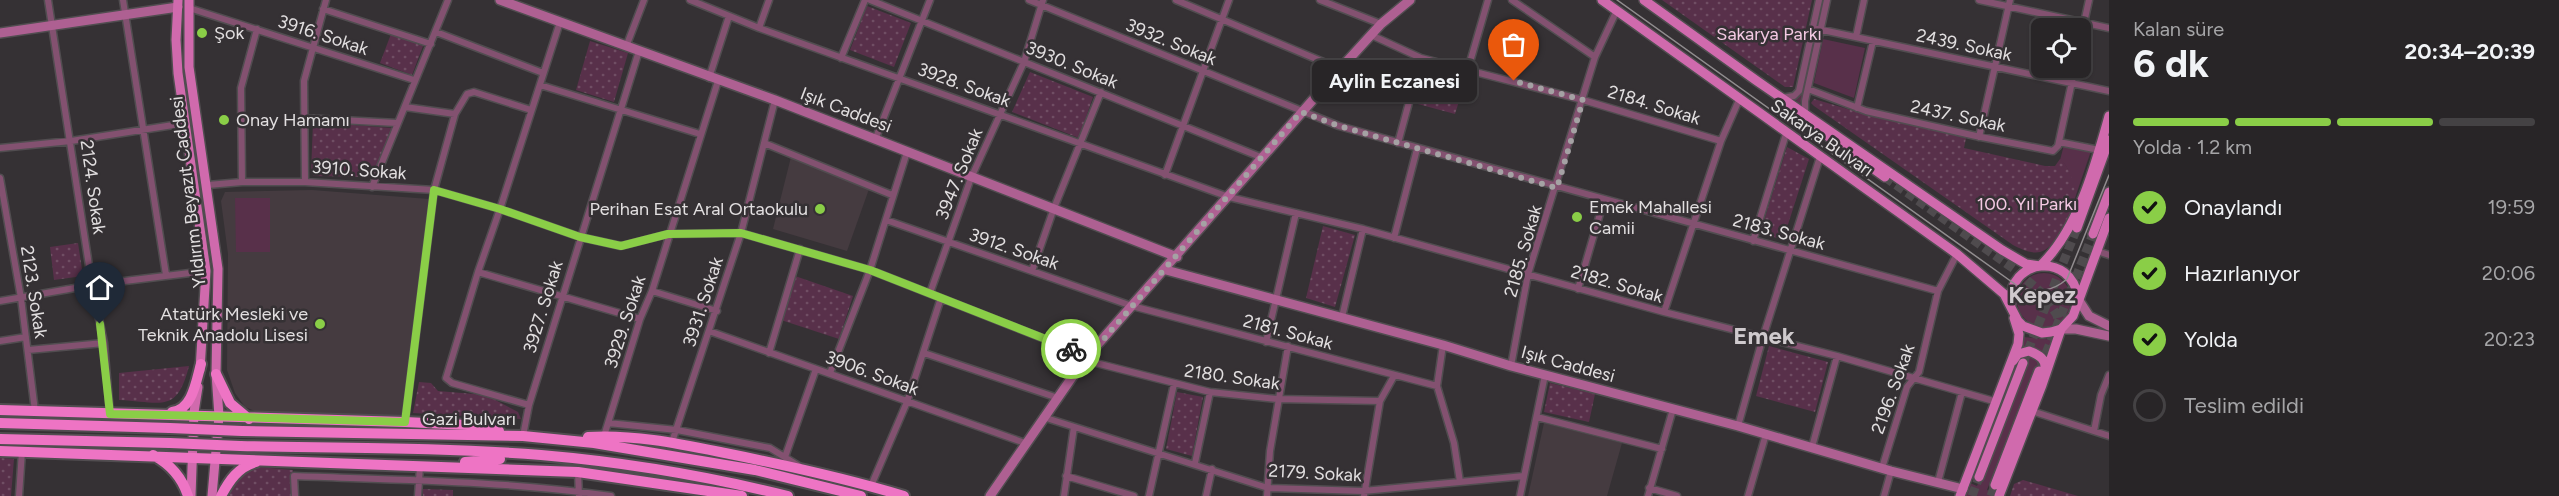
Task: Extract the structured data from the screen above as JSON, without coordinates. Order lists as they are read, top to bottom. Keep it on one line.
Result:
{"streets":{"highway":["Gazi Bulvarı"],"main road":["Sakarya Bulvarı","Yıldırım Beyazıt Caddesi"],"street":["3916. Sokak","3932. Sokak","2439. Sokak","3930. Sokak","3928. Sokak","2184. Sokak","Işık Caddesi","2437. Sokak","3910. Sokak","3947. Sokak","2124. Sokak","2183. Sokak","3912. Sokak","2185. Sokak","2182. Sokak","2123. Sokak","3931. Sokak","3927. Sokak","3929. Sokak","2181. Sokak","3906. Sokak","2180. Sokak","2196. Sokak","2179. Sokak"]},"crossings":[["3916. Sokak","Yıldırım Beyazıt Caddesi"],["3932. Sokak","3947. Sokak"],["3932. Sokak","2183. Sokak"],["3930. Sokak","3947. Sokak"],["3928. Sokak","3947. Sokak"],["3928. Sokak","2182. Sokak"],["3928. Sokak","3929. Sokak"],["2184. Sokak","2185. Sokak"],["Işık Caddesi","3947. Sokak"],["Işık Caddesi","2185. Sokak"],["Işık Caddesi","3931. Sokak"],["Işık Caddesi","3927. Sokak"],["Işık Caddesi","3929. Sokak"],["Işık Caddesi","2196. Sokak"],["Sakarya Bulvarı","2185. Sokak"],["Sakarya Bulvarı","2196. Sokak"],["3910. Sokak","3947. Sokak"],["3910. Sokak","Yıldırım Beyazıt Caddesi"],["3910. Sokak","3931. Sokak"],["3910. Sokak","3927. Sokak"],["3910. Sokak","3929. Sokak"],["3910. Sokak","2180. Sokak"],["3947. Sokak","3912. Sokak"],["2183. Sokak","2185. Sokak"],["2183. Sokak","2196. Sokak"],["3912. Sokak","2181. Sokak"],["2185. Sokak","2182. Sokak"],["2182. Sokak","2196. Sokak"],["3931. Sokak","3906. Sokak"],["3927. Sokak","Gazi Bulvarı"]],"districts":["Kepez","Emek"],"parks":["Sakarya Parkı","100. Yıl Parkı"],"places":["Şok","Aylin Eczanesi","Onay Hamamı","Perihan Esat Aral Ortaokulu","Emek Mahallesi Camii","Atatürk Mesleki ve Teknik Anadolu Lisesi"],"page":{"heading":["6 dk","Kalan süre","20:34–20:39"],"bubble":"Aylin Eczanesi","bar":"Yolda · 1.2 km","list":[["Onaylandı","19:59"],["Hazırlanıyor","20:06"],["Yolda","20:23"],"Teslim edildi"]}}
